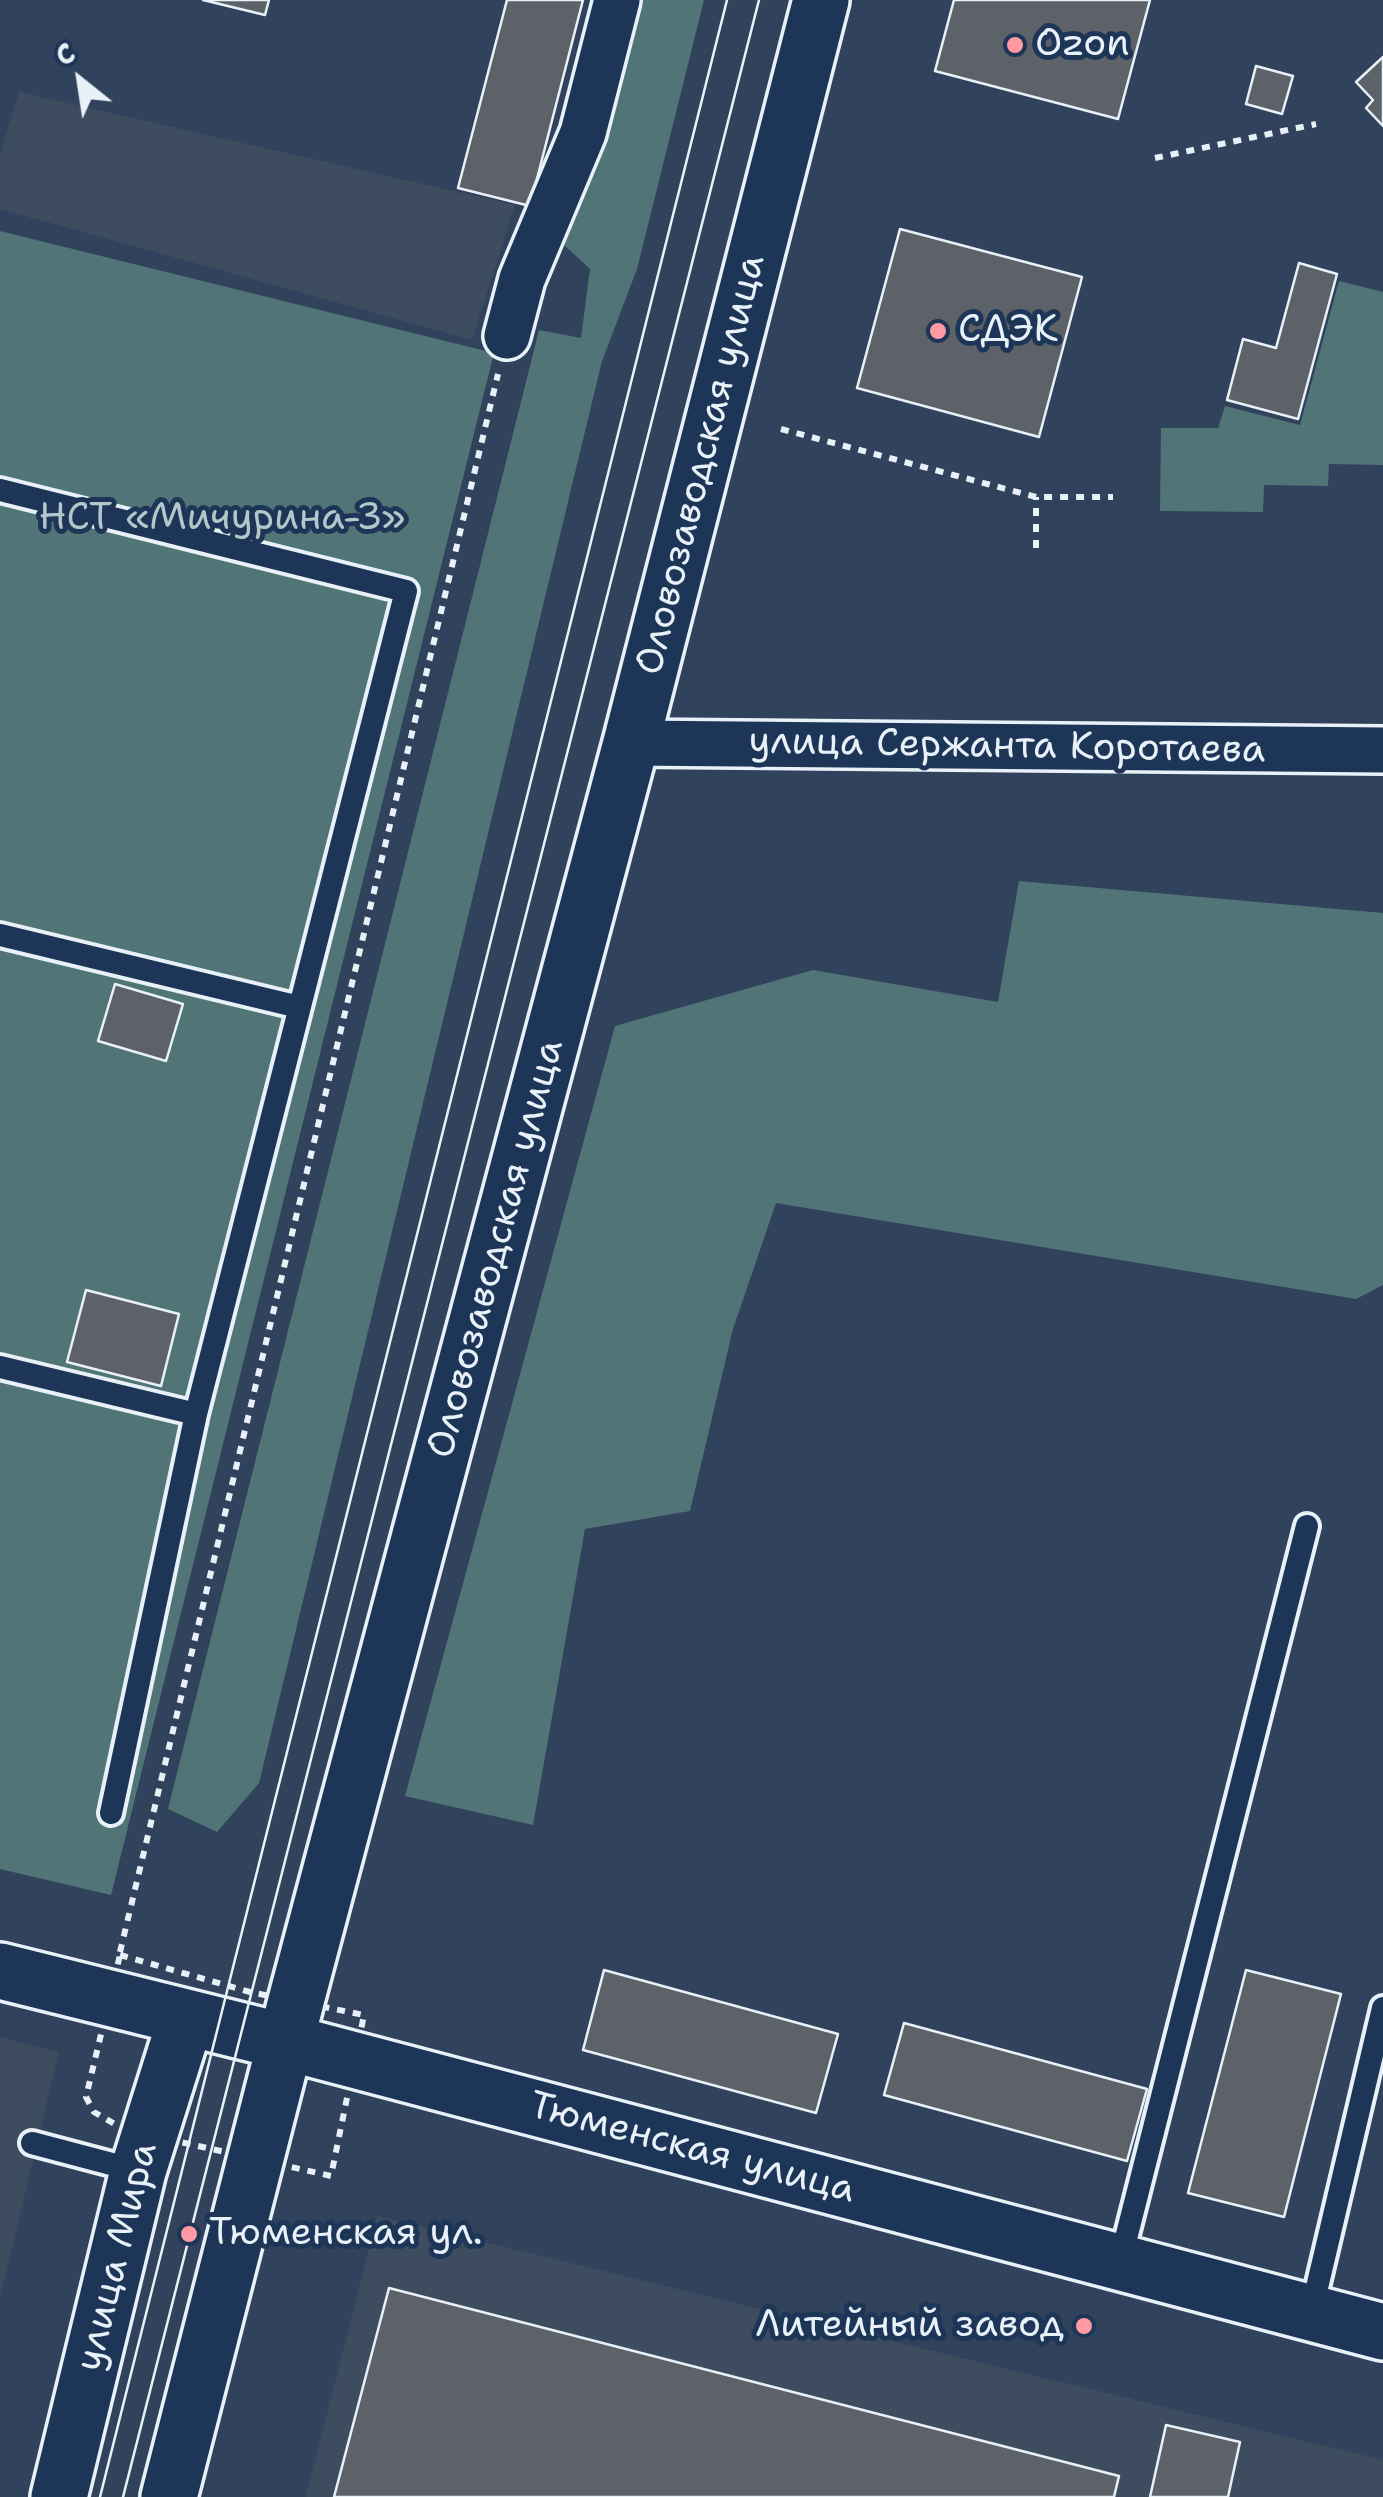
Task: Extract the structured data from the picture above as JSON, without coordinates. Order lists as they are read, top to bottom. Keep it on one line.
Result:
{"streets":{"street":["Оловозаводская улица","улица Сержанта Коротаева","Тюменская улица","улица Мира"]},"crossings":[["Оловозаводская улица","улица Сержанта Коротаева"],["Оловозаводская улица","Тюменская улица"],["Тюменская улица","улица Мира"]],"parks":["НСТ «Мичурина-3»"],"places":["Ozon","СДЭК","Тюменская ул.","Литейный завод"],"north":"top left"}
